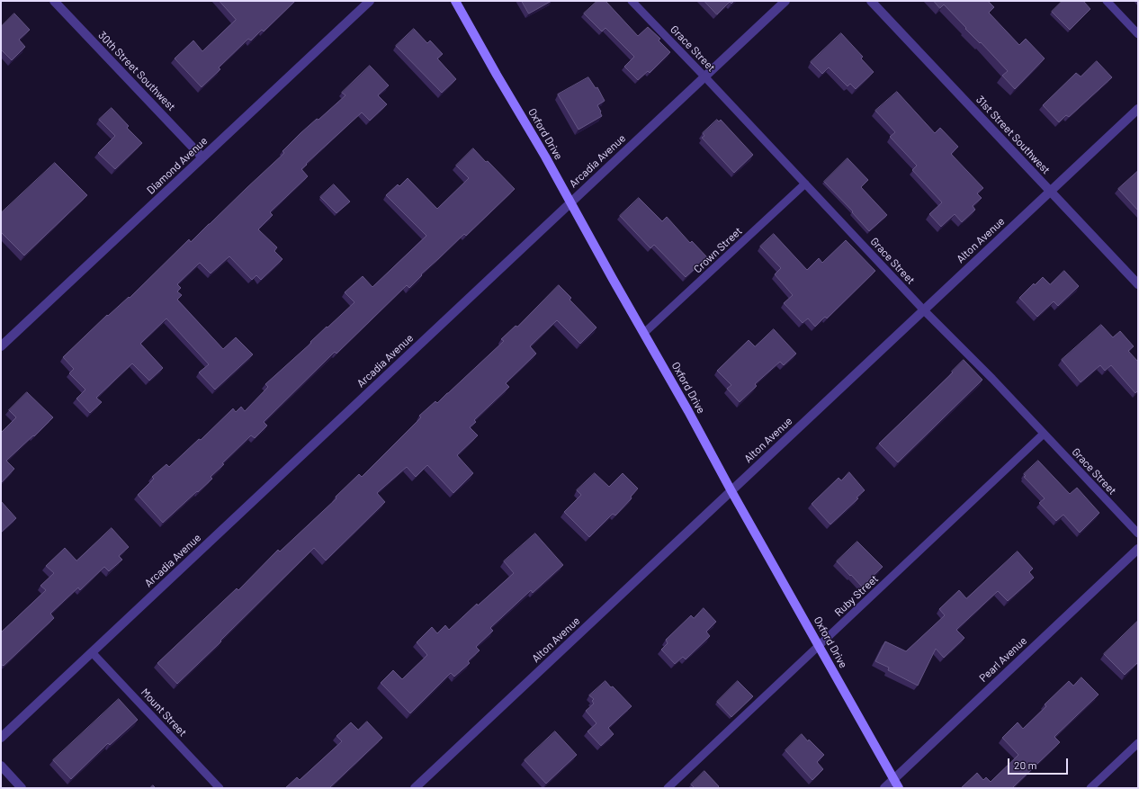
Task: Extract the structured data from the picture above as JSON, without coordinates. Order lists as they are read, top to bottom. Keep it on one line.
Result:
{"streets":{"main road":["Oxford Drive"],"street":["30th Street Southwest","31st Street Southwest","Arcadia Avenue","Diamond Avenue","Alton Avenue","Pearl Avenue"],"lane":["Grace Street","Crown Street","Ruby Street","Mount Street"]},"crossings":[["Grace Street","Arcadia Avenue"],["Grace Street","Alton Avenue"],["Grace Street","Crown Street"],["Grace Street","Ruby Street"],["30th Street Southwest","Diamond Avenue"],["Oxford Drive","Arcadia Avenue"],["Oxford Drive","Alton Avenue"],["Oxford Drive","Crown Street"],["Oxford Drive","Ruby Street"],["Oxford Drive","Pearl Avenue"],["31st Street Southwest","Alton Avenue"],["Arcadia Avenue","Mount Street"]],"scale_bar":"20 m"}
